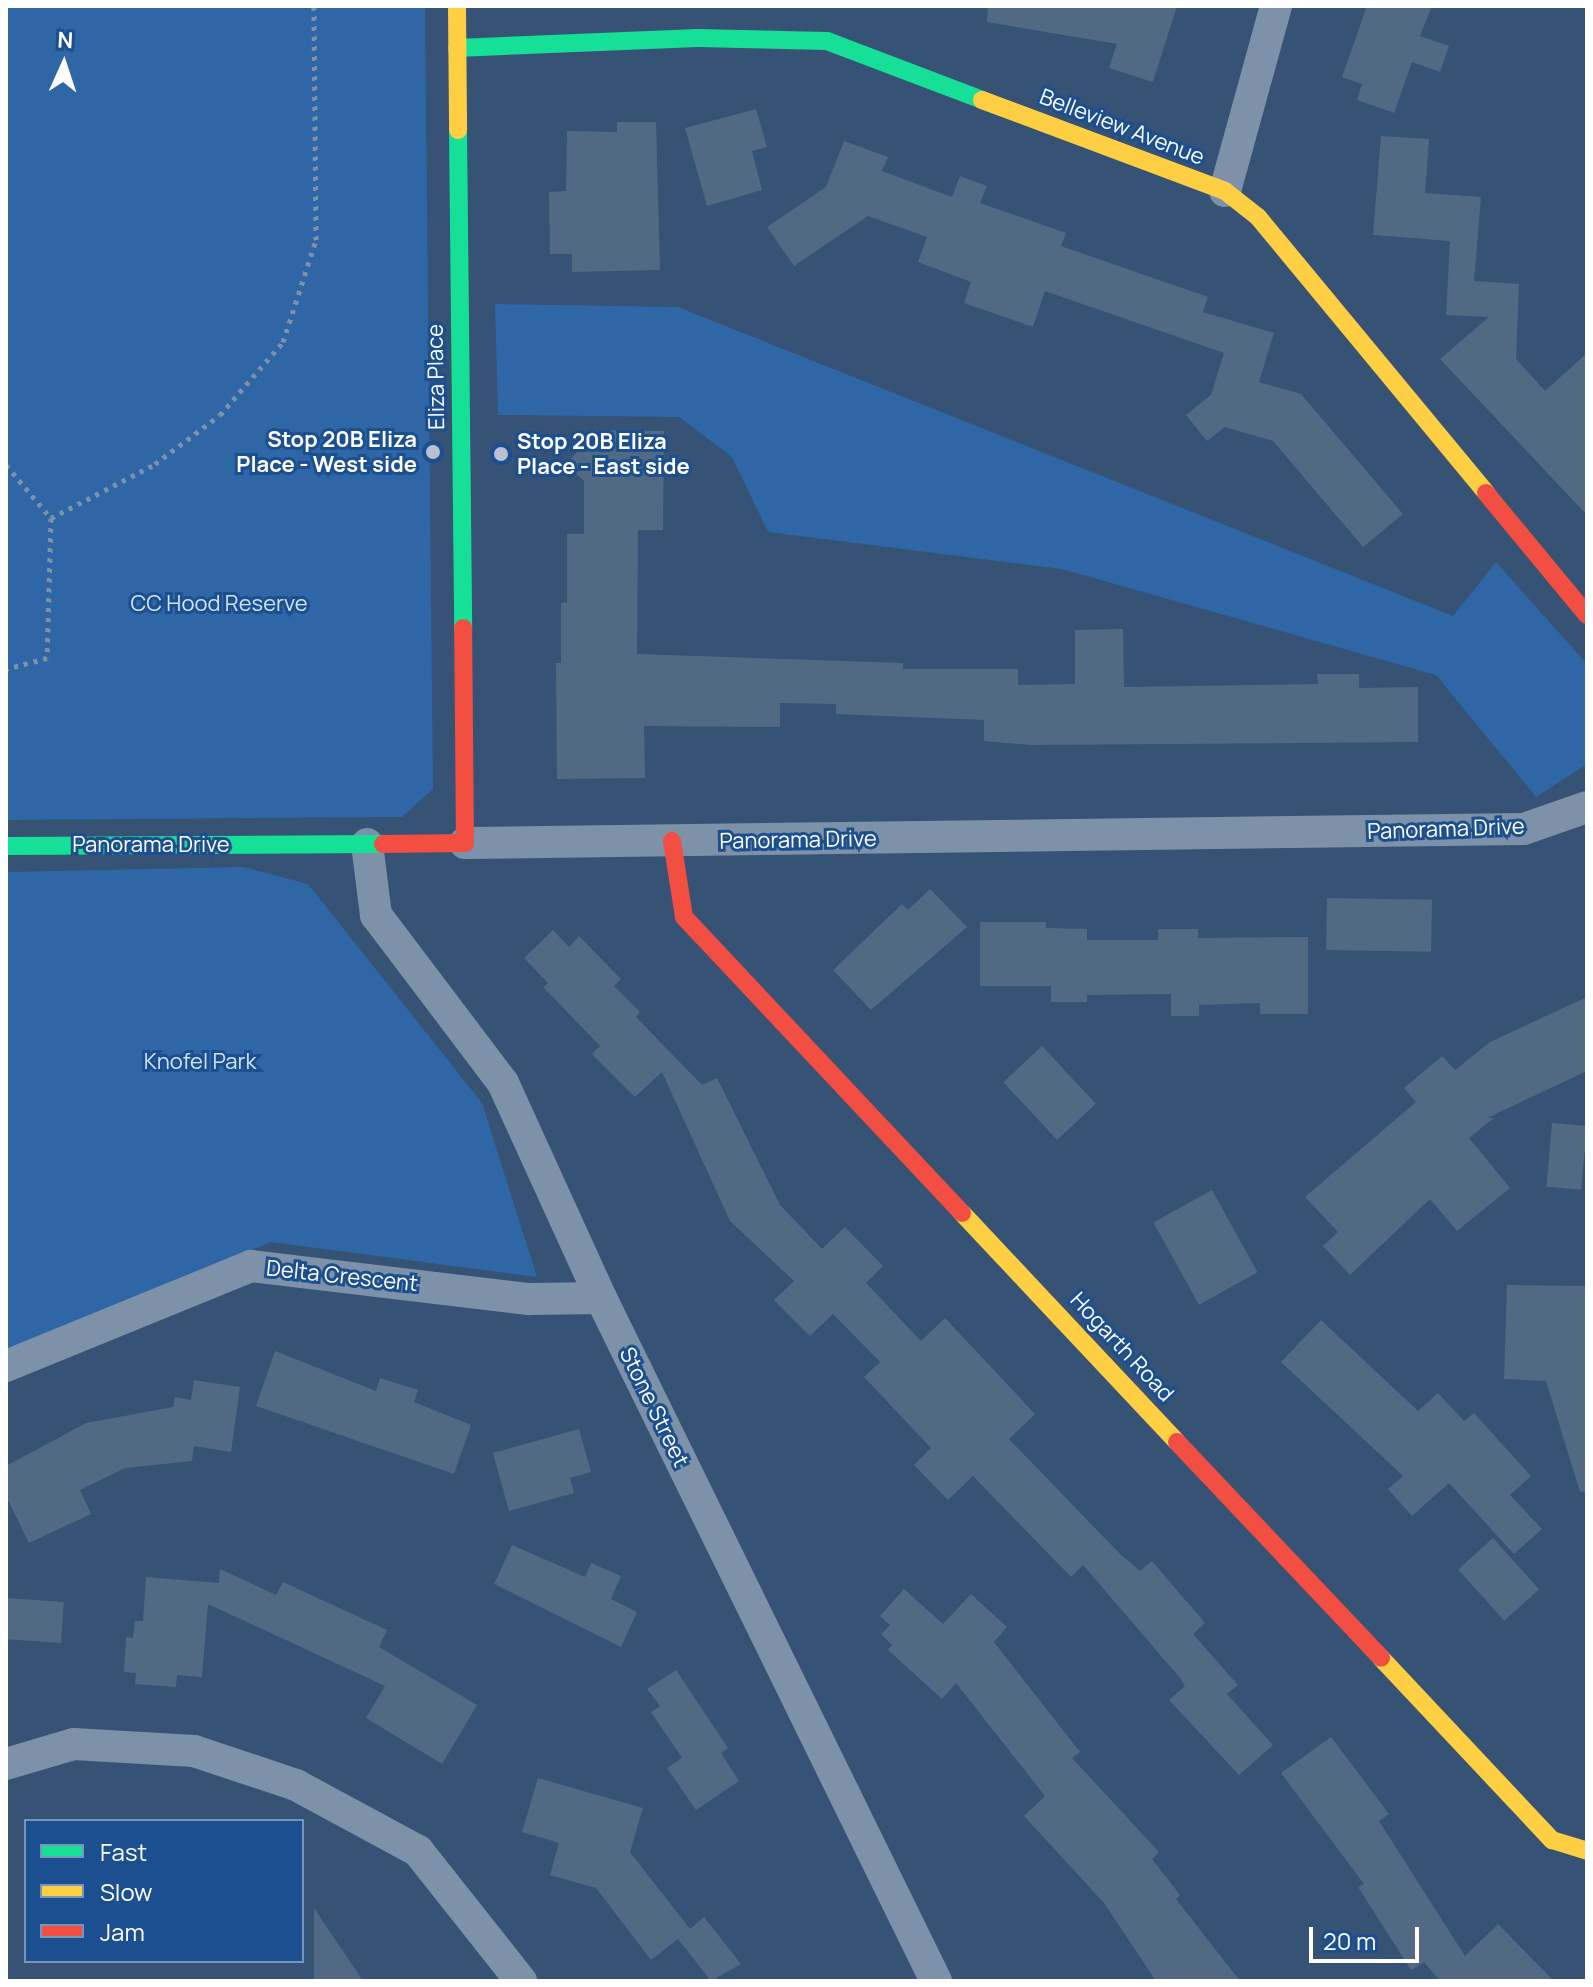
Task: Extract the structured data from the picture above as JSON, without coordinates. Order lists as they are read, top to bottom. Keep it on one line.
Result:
{"streets":{"street":["Belleview Avenue","Eliza Place","Panorama Drive","Delta Crescent","Hogarth Road","Stone Street"]},"crossings":[["Belleview Avenue","Eliza Place"],["Eliza Place","Panorama Drive"],["Panorama Drive","Hogarth Road"],["Panorama Drive","Stone Street"],["Delta Crescent","Stone Street"]],"parks":["CC Hood Reserve","Knofel Park"],"places":["Stop 20B Eliza Place - West side","Stop 20B Eliza Place - East side"],"legend":["Fast","Slow","Jam"],"scale_bar":"20 m","north":"top"}
